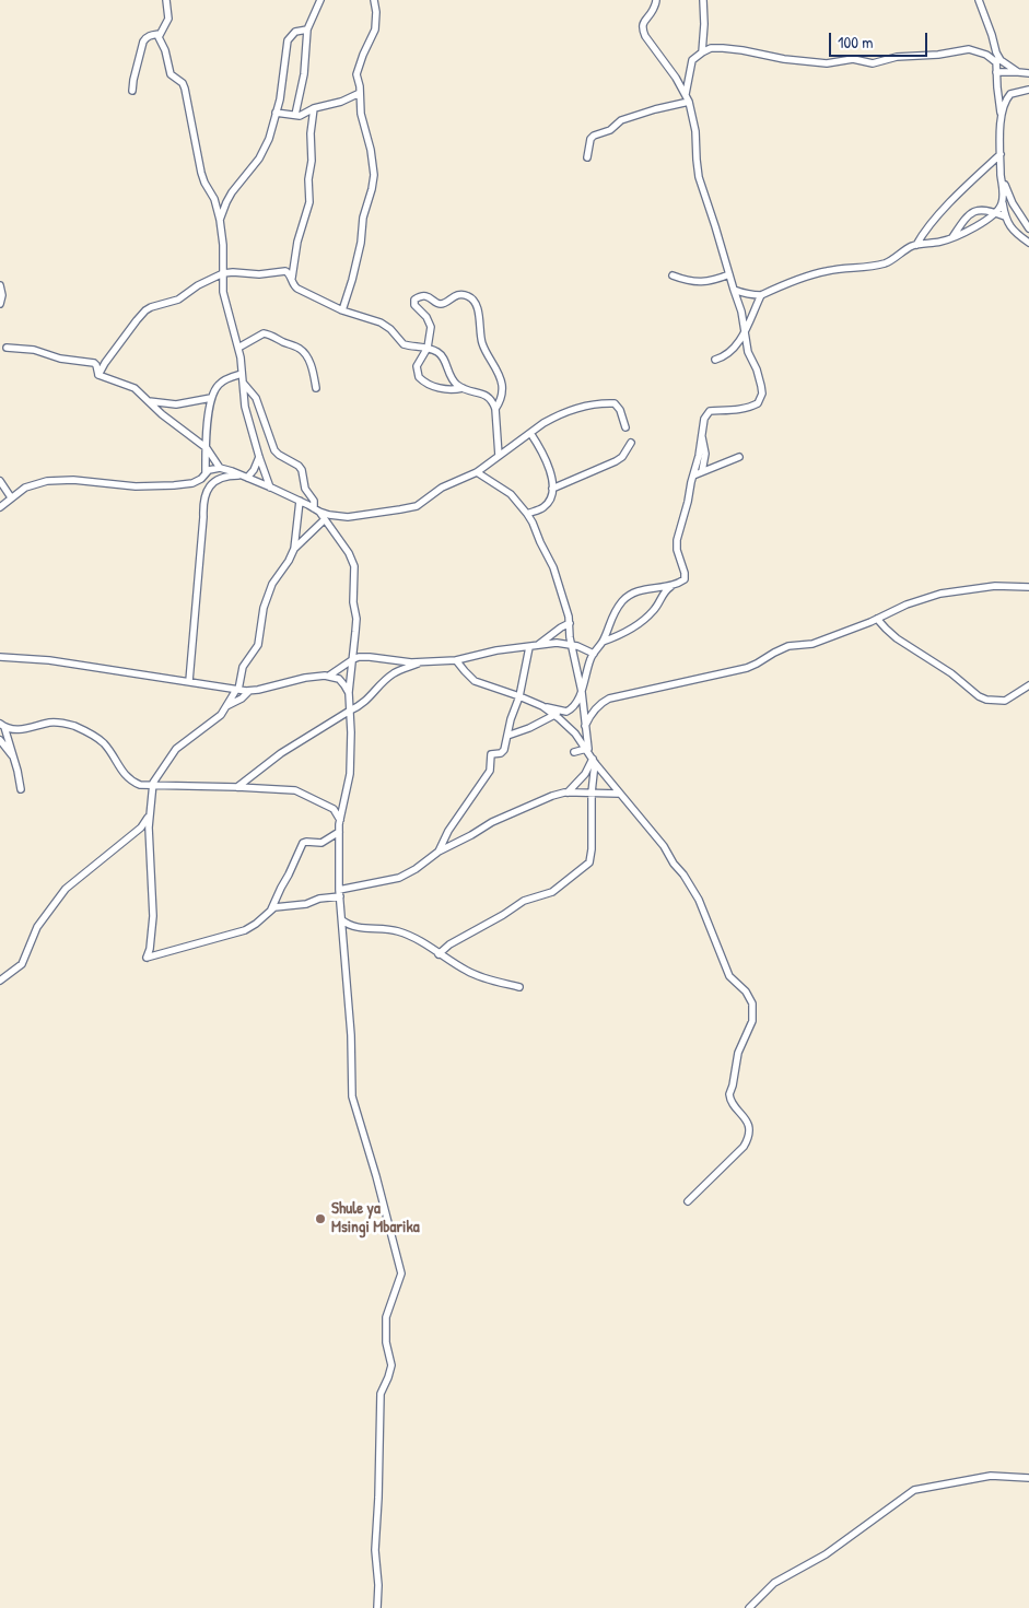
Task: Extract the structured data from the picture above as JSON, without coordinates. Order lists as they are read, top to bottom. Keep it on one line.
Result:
{"places":["Shule ya Msingi Mbarika"],"scale_bar":"100 m"}
